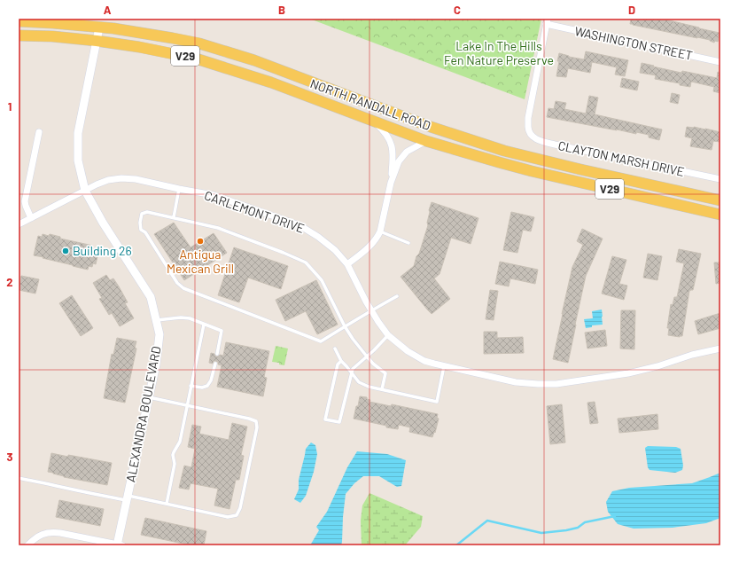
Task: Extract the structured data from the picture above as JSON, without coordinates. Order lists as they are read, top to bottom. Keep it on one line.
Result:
{"streets":{"main road":["V29","NORTH RANDALL ROAD"],"street":["WASHINGTON STREET","CLAYTON MARSH DRIVE","CARLEMONT DRIVE","ALEXANDRA BOULEVARD"]},"crossings":[["WASHINGTON STREET","CLAYTON MARSH DRIVE"],["NORTH RANDALL ROAD","ALEXANDRA BOULEVARD"],["CARLEMONT DRIVE","ALEXANDRA BOULEVARD"]],"parks":["Lake In The Hills Fen Nature Preserve"],"places":["Antigua Mexican Grill","Building 26"],"grid":{"columns":["A","B","C","D"],"rows":["1","2","3"]}}
